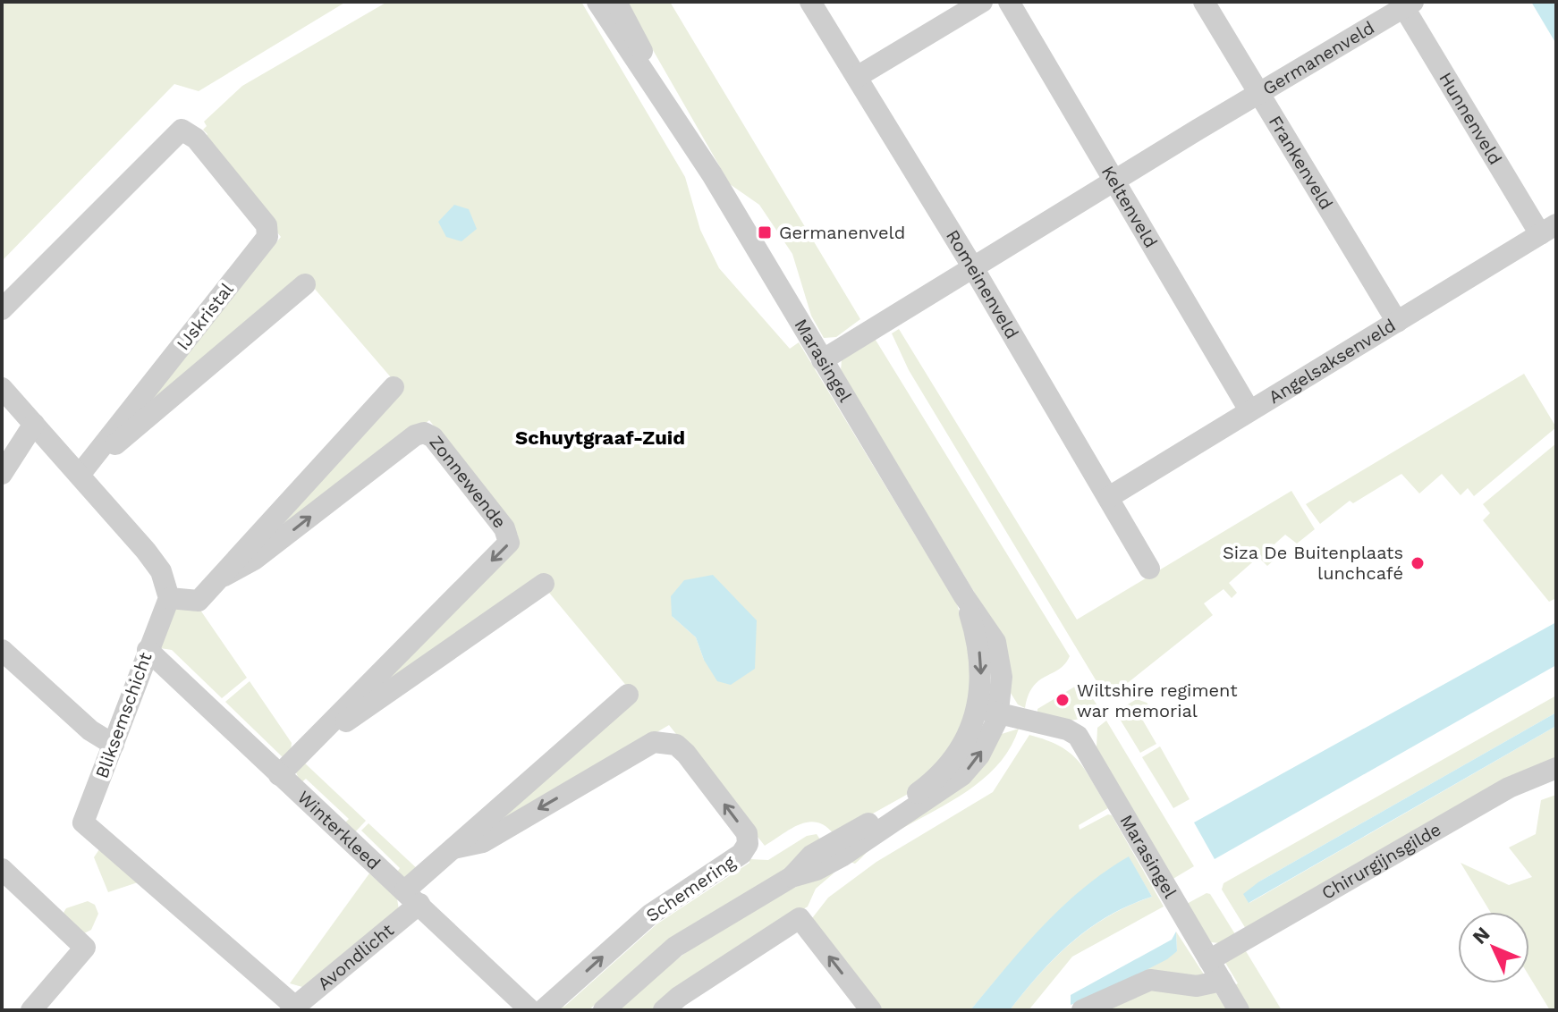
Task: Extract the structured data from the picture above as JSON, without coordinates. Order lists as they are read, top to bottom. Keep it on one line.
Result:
{"streets":{"street":["Germanenveld","Hunnenveld","Frankenveld","Keltenveld","Romeinenveld","IJskristal","Angelsaksenveld","Marasingel","Zonnewende","Bliksemschicht","Winterkleed","Chirurgijnsgilde","Schemering","Avondlicht"]},"crossings":[["Germanenveld","Hunnenveld"],["Germanenveld","Frankenveld"],["Germanenveld","Keltenveld"],["Germanenveld","Romeinenveld"],["Germanenveld","Marasingel"],["Hunnenveld","Angelsaksenveld"],["Frankenveld","Angelsaksenveld"],["Keltenveld","Angelsaksenveld"],["Romeinenveld","Angelsaksenveld"],["Marasingel","Chirurgijnsgilde"],["Zonnewende","Bliksemschicht"],["Zonnewende","Winterkleed"],["Bliksemschicht","Winterkleed"],["Bliksemschicht","Avondlicht"],["Winterkleed","Schemering"],["Winterkleed","Avondlicht"],["Schemering","Avondlicht"]],"districts":["Schuytgraaf-Zuid"],"places":{"transit":["Germanenveld"],"other":["Siza De Buitenplaats lunchcafé","Wiltshire regiment war memorial"]},"north":"top left"}
